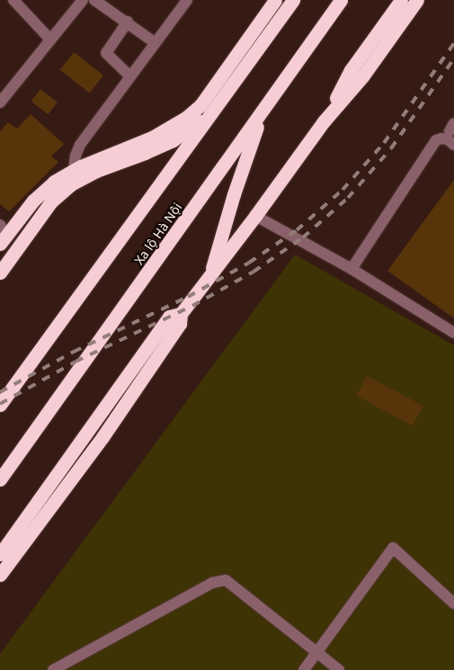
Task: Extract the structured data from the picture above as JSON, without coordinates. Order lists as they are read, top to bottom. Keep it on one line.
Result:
{"streets":{"highway":["Xa lộ Hà Nội"]}}
